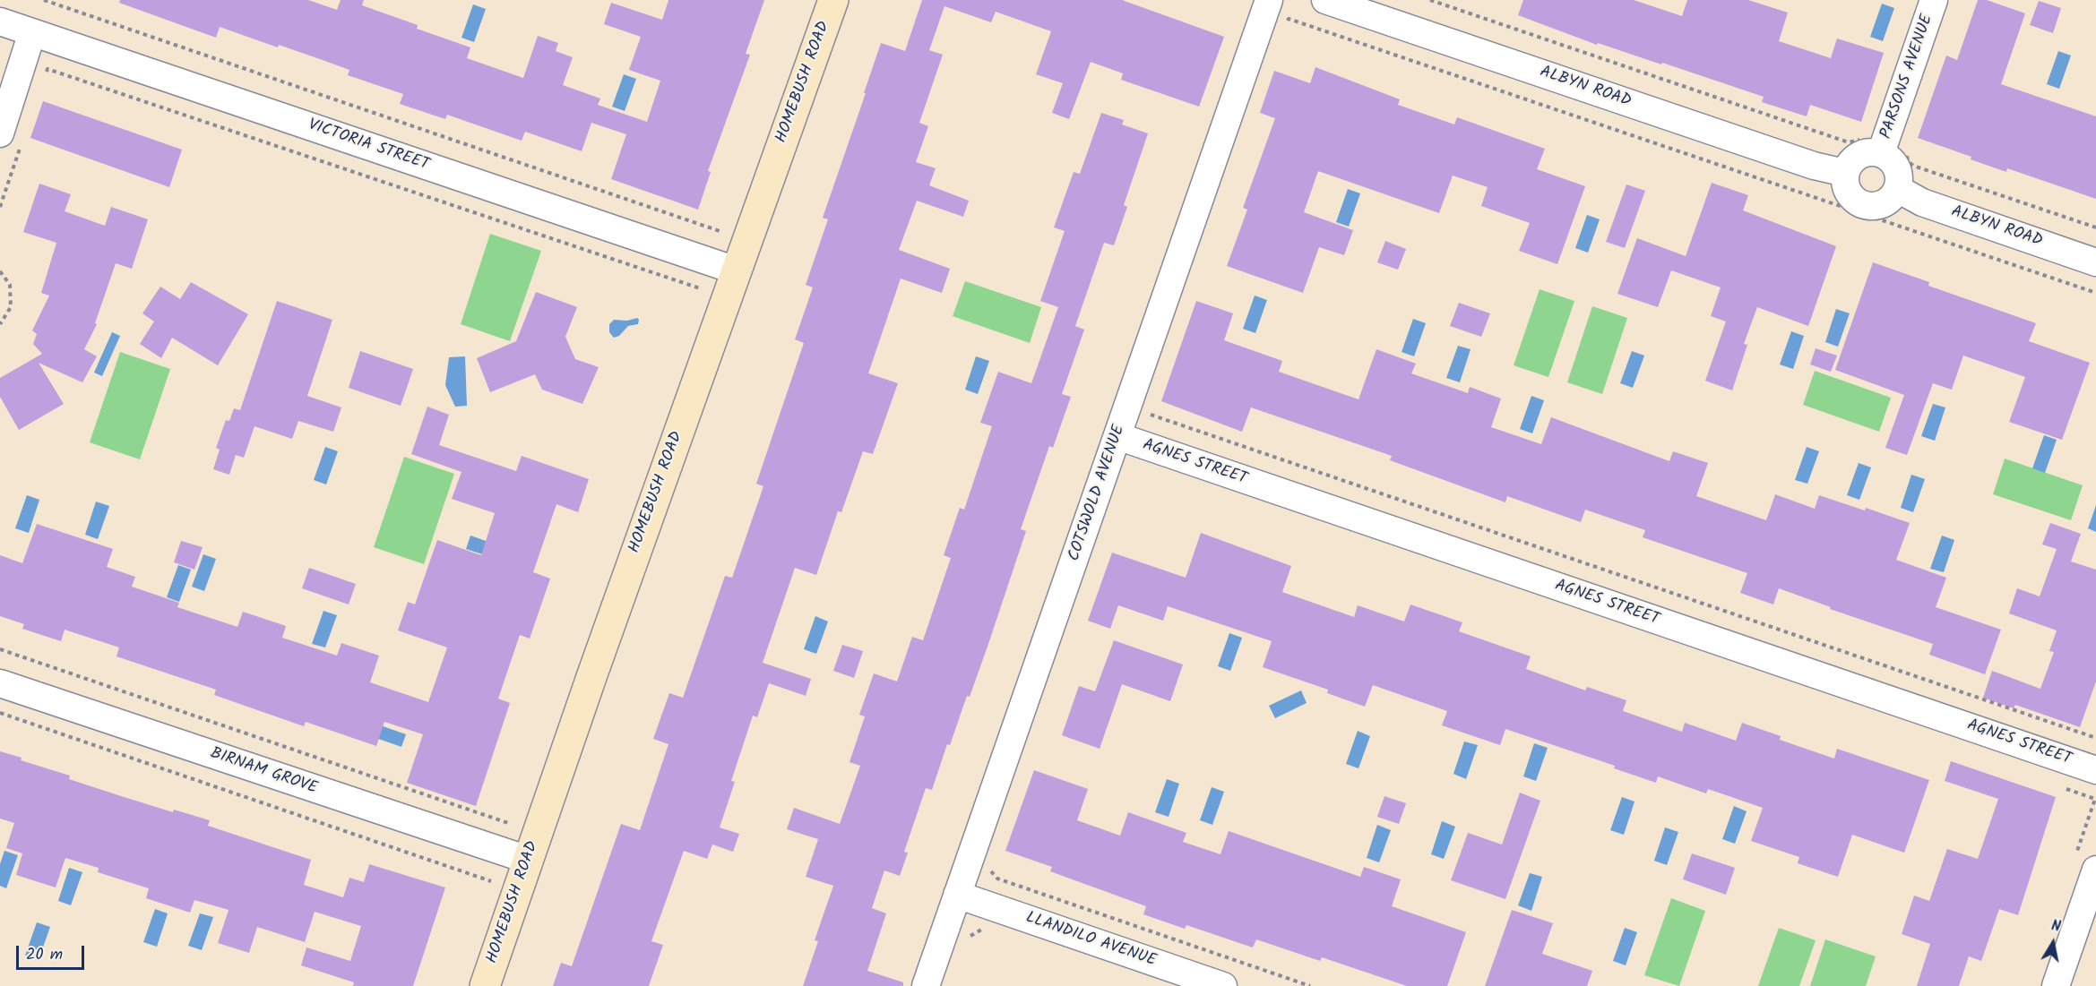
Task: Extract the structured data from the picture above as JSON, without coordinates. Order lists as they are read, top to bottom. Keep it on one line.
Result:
{"streets":{"main road":["HOMEBUSH ROAD"],"street":["PARSONS AVENUE","ALBYN ROAD","VICTORIA STREET","AGNES STREET","COTSWOLD AVENUE","BIRNAM GROVE","LLANDILO AVENUE"]},"crossings":[["PARSONS AVENUE","ALBYN ROAD"],["HOMEBUSH ROAD","VICTORIA STREET"],["HOMEBUSH ROAD","BIRNAM GROVE"],["AGNES STREET","COTSWOLD AVENUE"],["COTSWOLD AVENUE","LLANDILO AVENUE"]],"scale_bar":"20 m","north":"top"}
